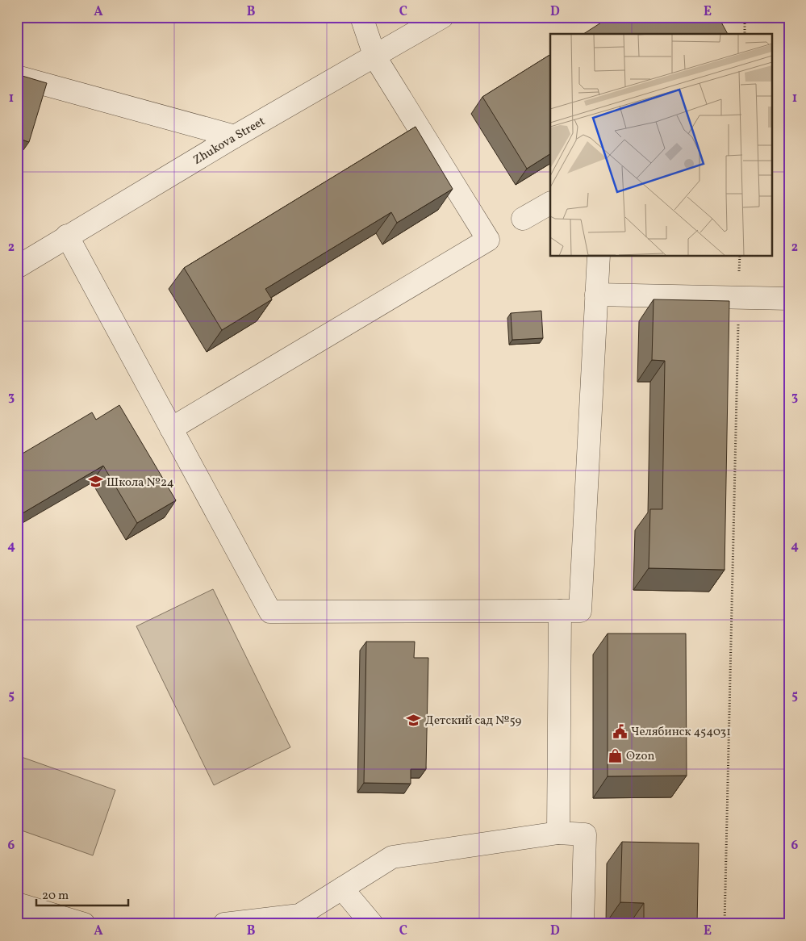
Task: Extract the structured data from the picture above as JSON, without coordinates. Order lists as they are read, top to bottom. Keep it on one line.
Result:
{"streets":{"street":["Zhukova Street"]},"places":{"school or university":["Школа №24","Детский сад №59"],"public building":["Челябинск 454031"],"shop":["Ozon"]},"scale_bar":"20 m","grid":{"columns":["A","B","C","D","E"],"rows":["1","2","3","4","5","6"]}}
